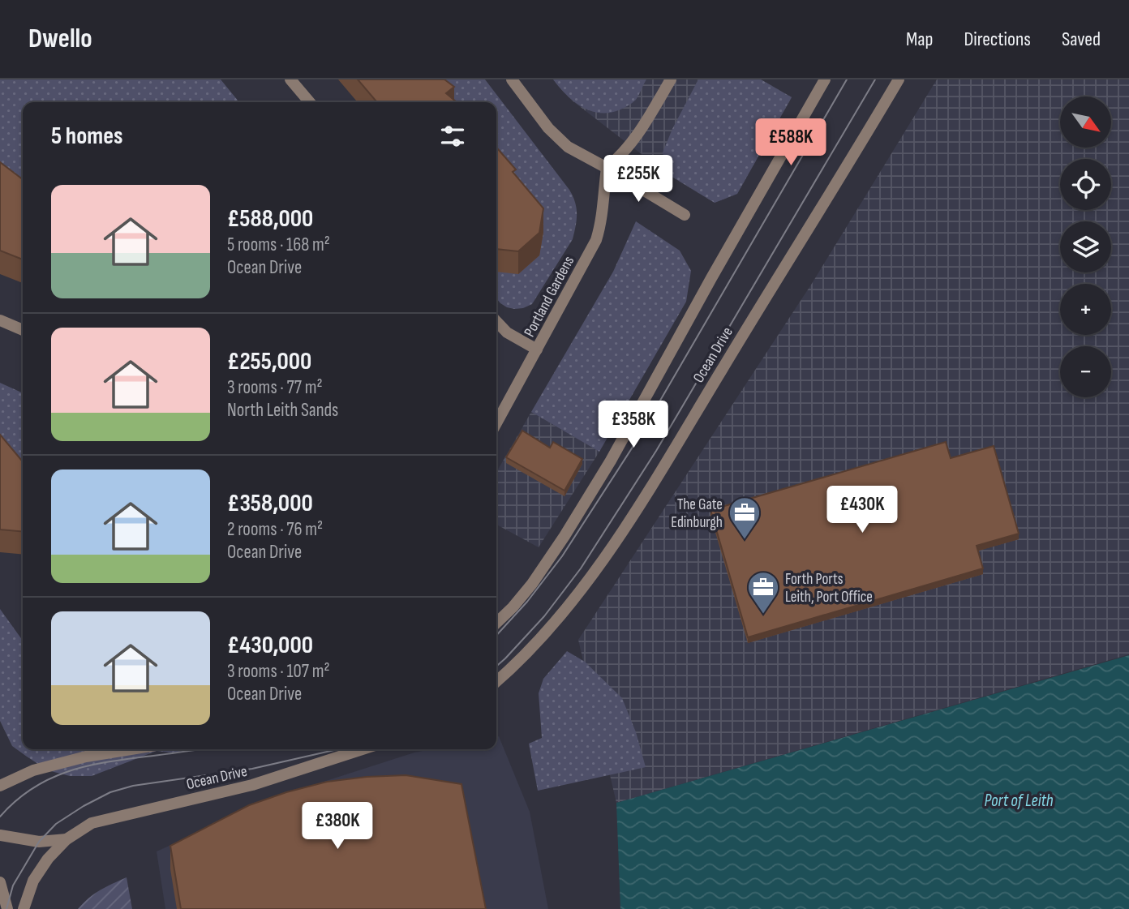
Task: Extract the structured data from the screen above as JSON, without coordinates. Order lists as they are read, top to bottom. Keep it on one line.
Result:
{"streets":{"street":["Portland Gardens","Ocean Drive"]},"water":["Port of Leith"],"places":{"office":["The Gate Edinburgh","Forth Ports Leith, Port Office"]},"north":"bottom right","page":{"header":"Dwello","nav":["Map","Directions","Saved"],"map_buttons":["+","−"],"heading":"5 homes","price":["£588K","£255K","£358K","£430K","£380K"],"list":[{"name":"£588,000","note":"5 rooms · 168 m² · Ocean Drive"},{"name":"£255,000","note":"3 rooms · 77 m² · North Leith Sands"},{"name":"£358,000","note":"2 rooms · 76 m² · Ocean Drive"},{"name":"£430,000","note":"3 rooms · 107 m² · Ocean Drive"}]}}
